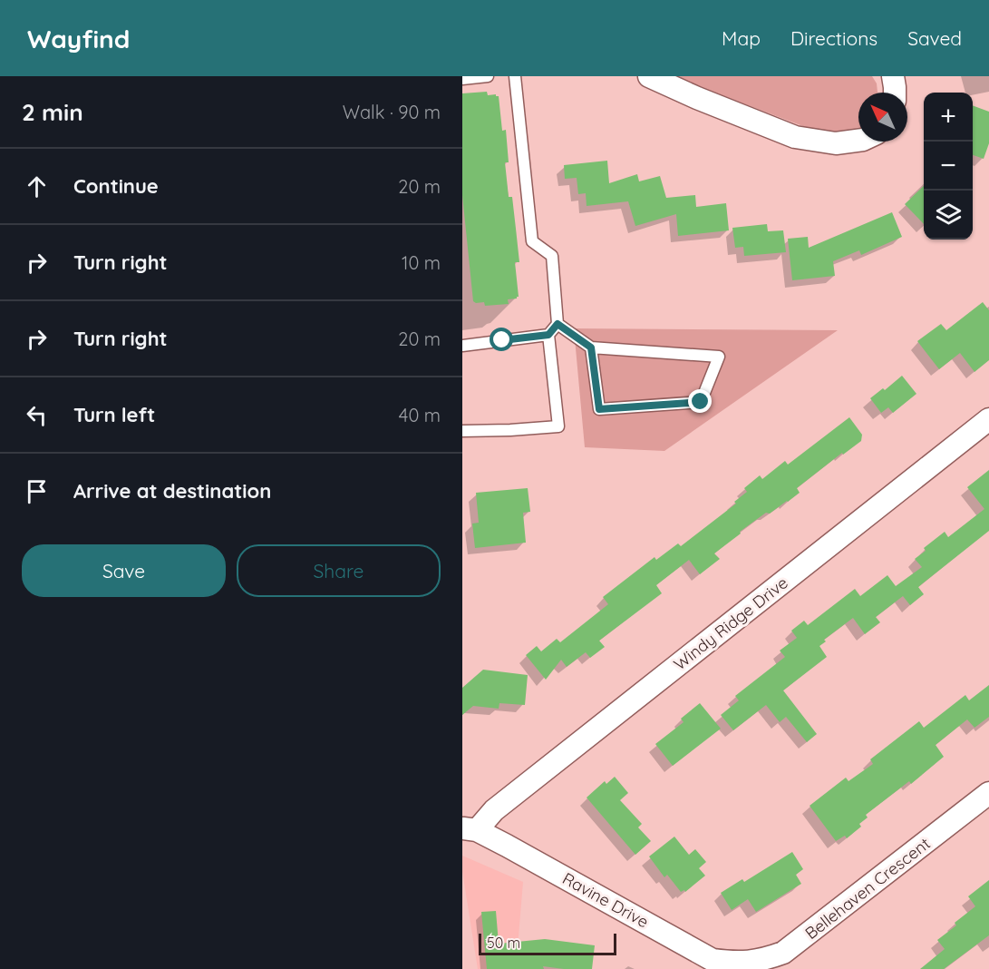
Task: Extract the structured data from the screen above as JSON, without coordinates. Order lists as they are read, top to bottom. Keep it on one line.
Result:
{"streets":{"street":["Windy Ridge Drive","Bellehaven Crescent","Ravine Drive"]},"crossings":[["Windy Ridge Drive","Ravine Drive"],["Bellehaven Crescent","Ravine Drive"]],"scale_bar":"50 m","north":"top left","page":{"header":"Wayfind","nav":["Map","Directions","Saved"],"heading":["2 min","Walk · 90 m"],"map_buttons":["+","−"],"list":[["Continue","20 m"],["Turn right","10 m"],["Turn right","20 m"],["Turn left","40 m"],"Arrive at destination"],"buttons":["Save","Share"],"scale":"50 m"}}
